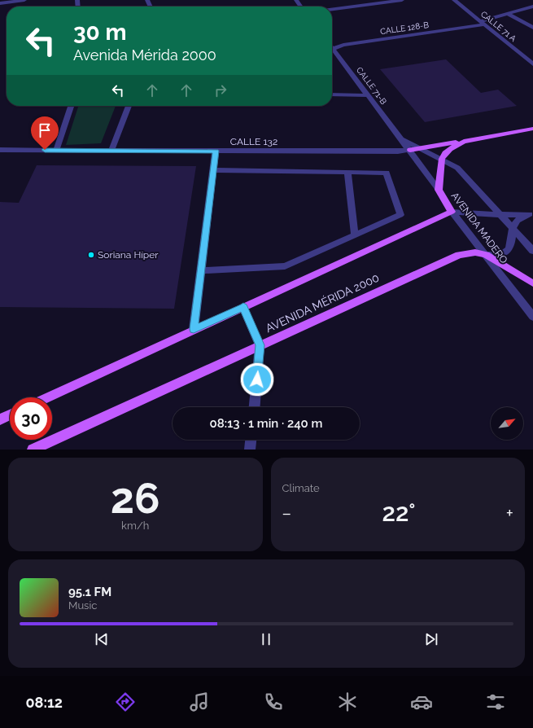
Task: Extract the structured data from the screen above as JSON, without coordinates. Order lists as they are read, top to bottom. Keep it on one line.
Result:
{"streets":{"main road":["AVENIDA MADERO","AVENIDA MÉRIDA 2000"],"street":["CALLE 71 A","CALLE 128-B","CALLE 71-B","CALLE 132"]},"crossings":[["CALLE 71 A","CALLE 128-B"],["CALLE 71-B","CALLE 132"],["CALLE 71-B","AVENIDA MADERO"],["CALLE 132","AVENIDA MADERO"],["AVENIDA MADERO","AVENIDA MÉRIDA 2000"]],"places":["Soriana Híper"],"north":"top right","page":{"turn":["30 m","Avenida Mérida 2000"],"limit":"30","trip":"08:13 · 1 min · 240 m","tile":[["26","km/h"],"Climate"],"heat":["−","22°","+"],"song":["95.1 FM","Music"],"tabs":"08:12"}}
